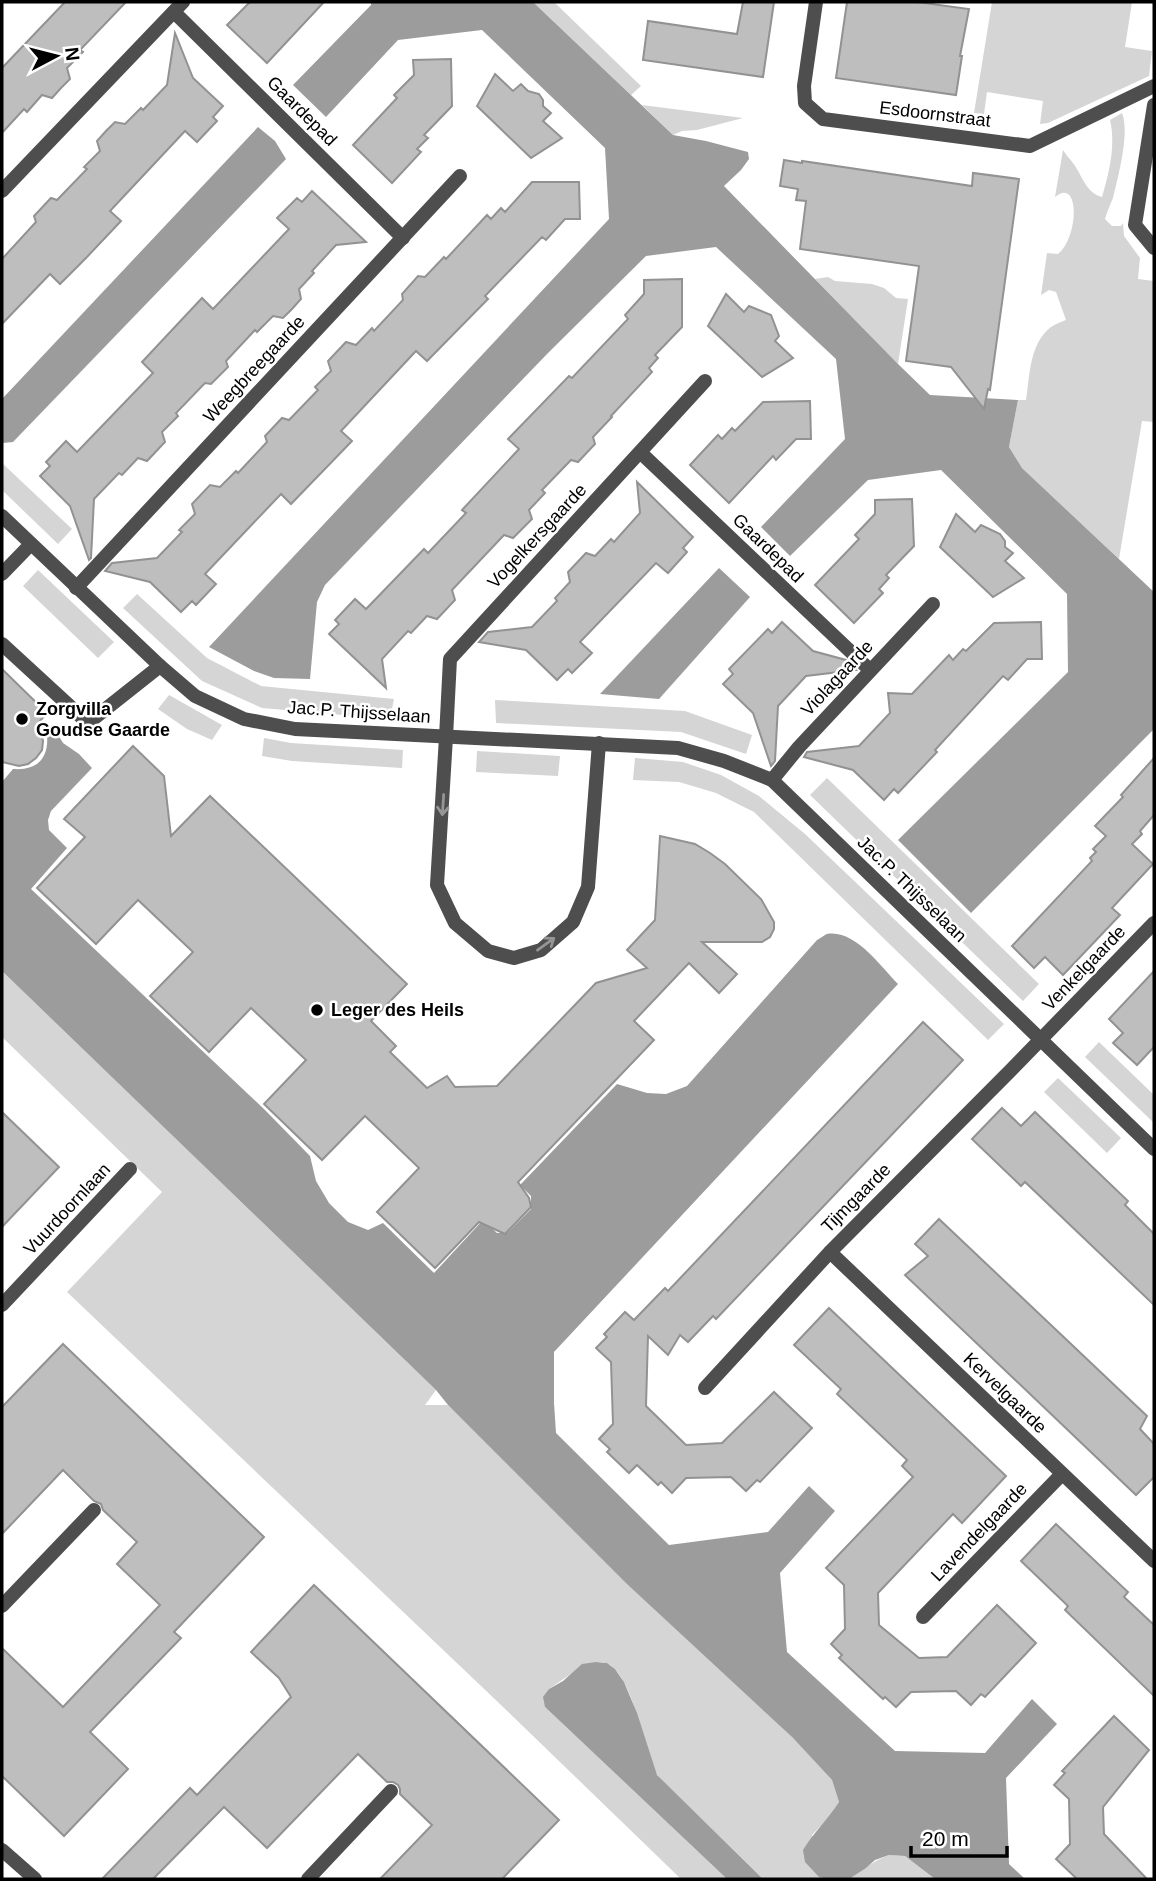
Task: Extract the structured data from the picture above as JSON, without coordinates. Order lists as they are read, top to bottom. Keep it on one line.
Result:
{"streets":{"street":["Gaardepad","Esdoornstraat","Weegbreegaarde","Vogelkersgaarde","Violagaarde","Jac.P. Thijsselaan","Venkelgaarde","Tijmgaarde","Vuurdoornlaan","Kervelgaarde","Lavendelgaarde"]},"crossings":[["Gaardepad","Weegbreegaarde"],["Gaardepad","Vogelkersgaarde"],["Gaardepad","Violagaarde"],["Weegbreegaarde","Jac.P. Thijsselaan"],["Vogelkersgaarde","Jac.P. Thijsselaan"],["Violagaarde","Jac.P. Thijsselaan"],["Jac.P. Thijsselaan","Venkelgaarde"],["Jac.P. Thijsselaan","Tijmgaarde"],["Venkelgaarde","Tijmgaarde"],["Tijmgaarde","Kervelgaarde"],["Kervelgaarde","Lavendelgaarde"]],"places":["Zorgvilla Goudse Gaarde","Leger des Heils"],"scale_bar":"20 m","north":"right"}
